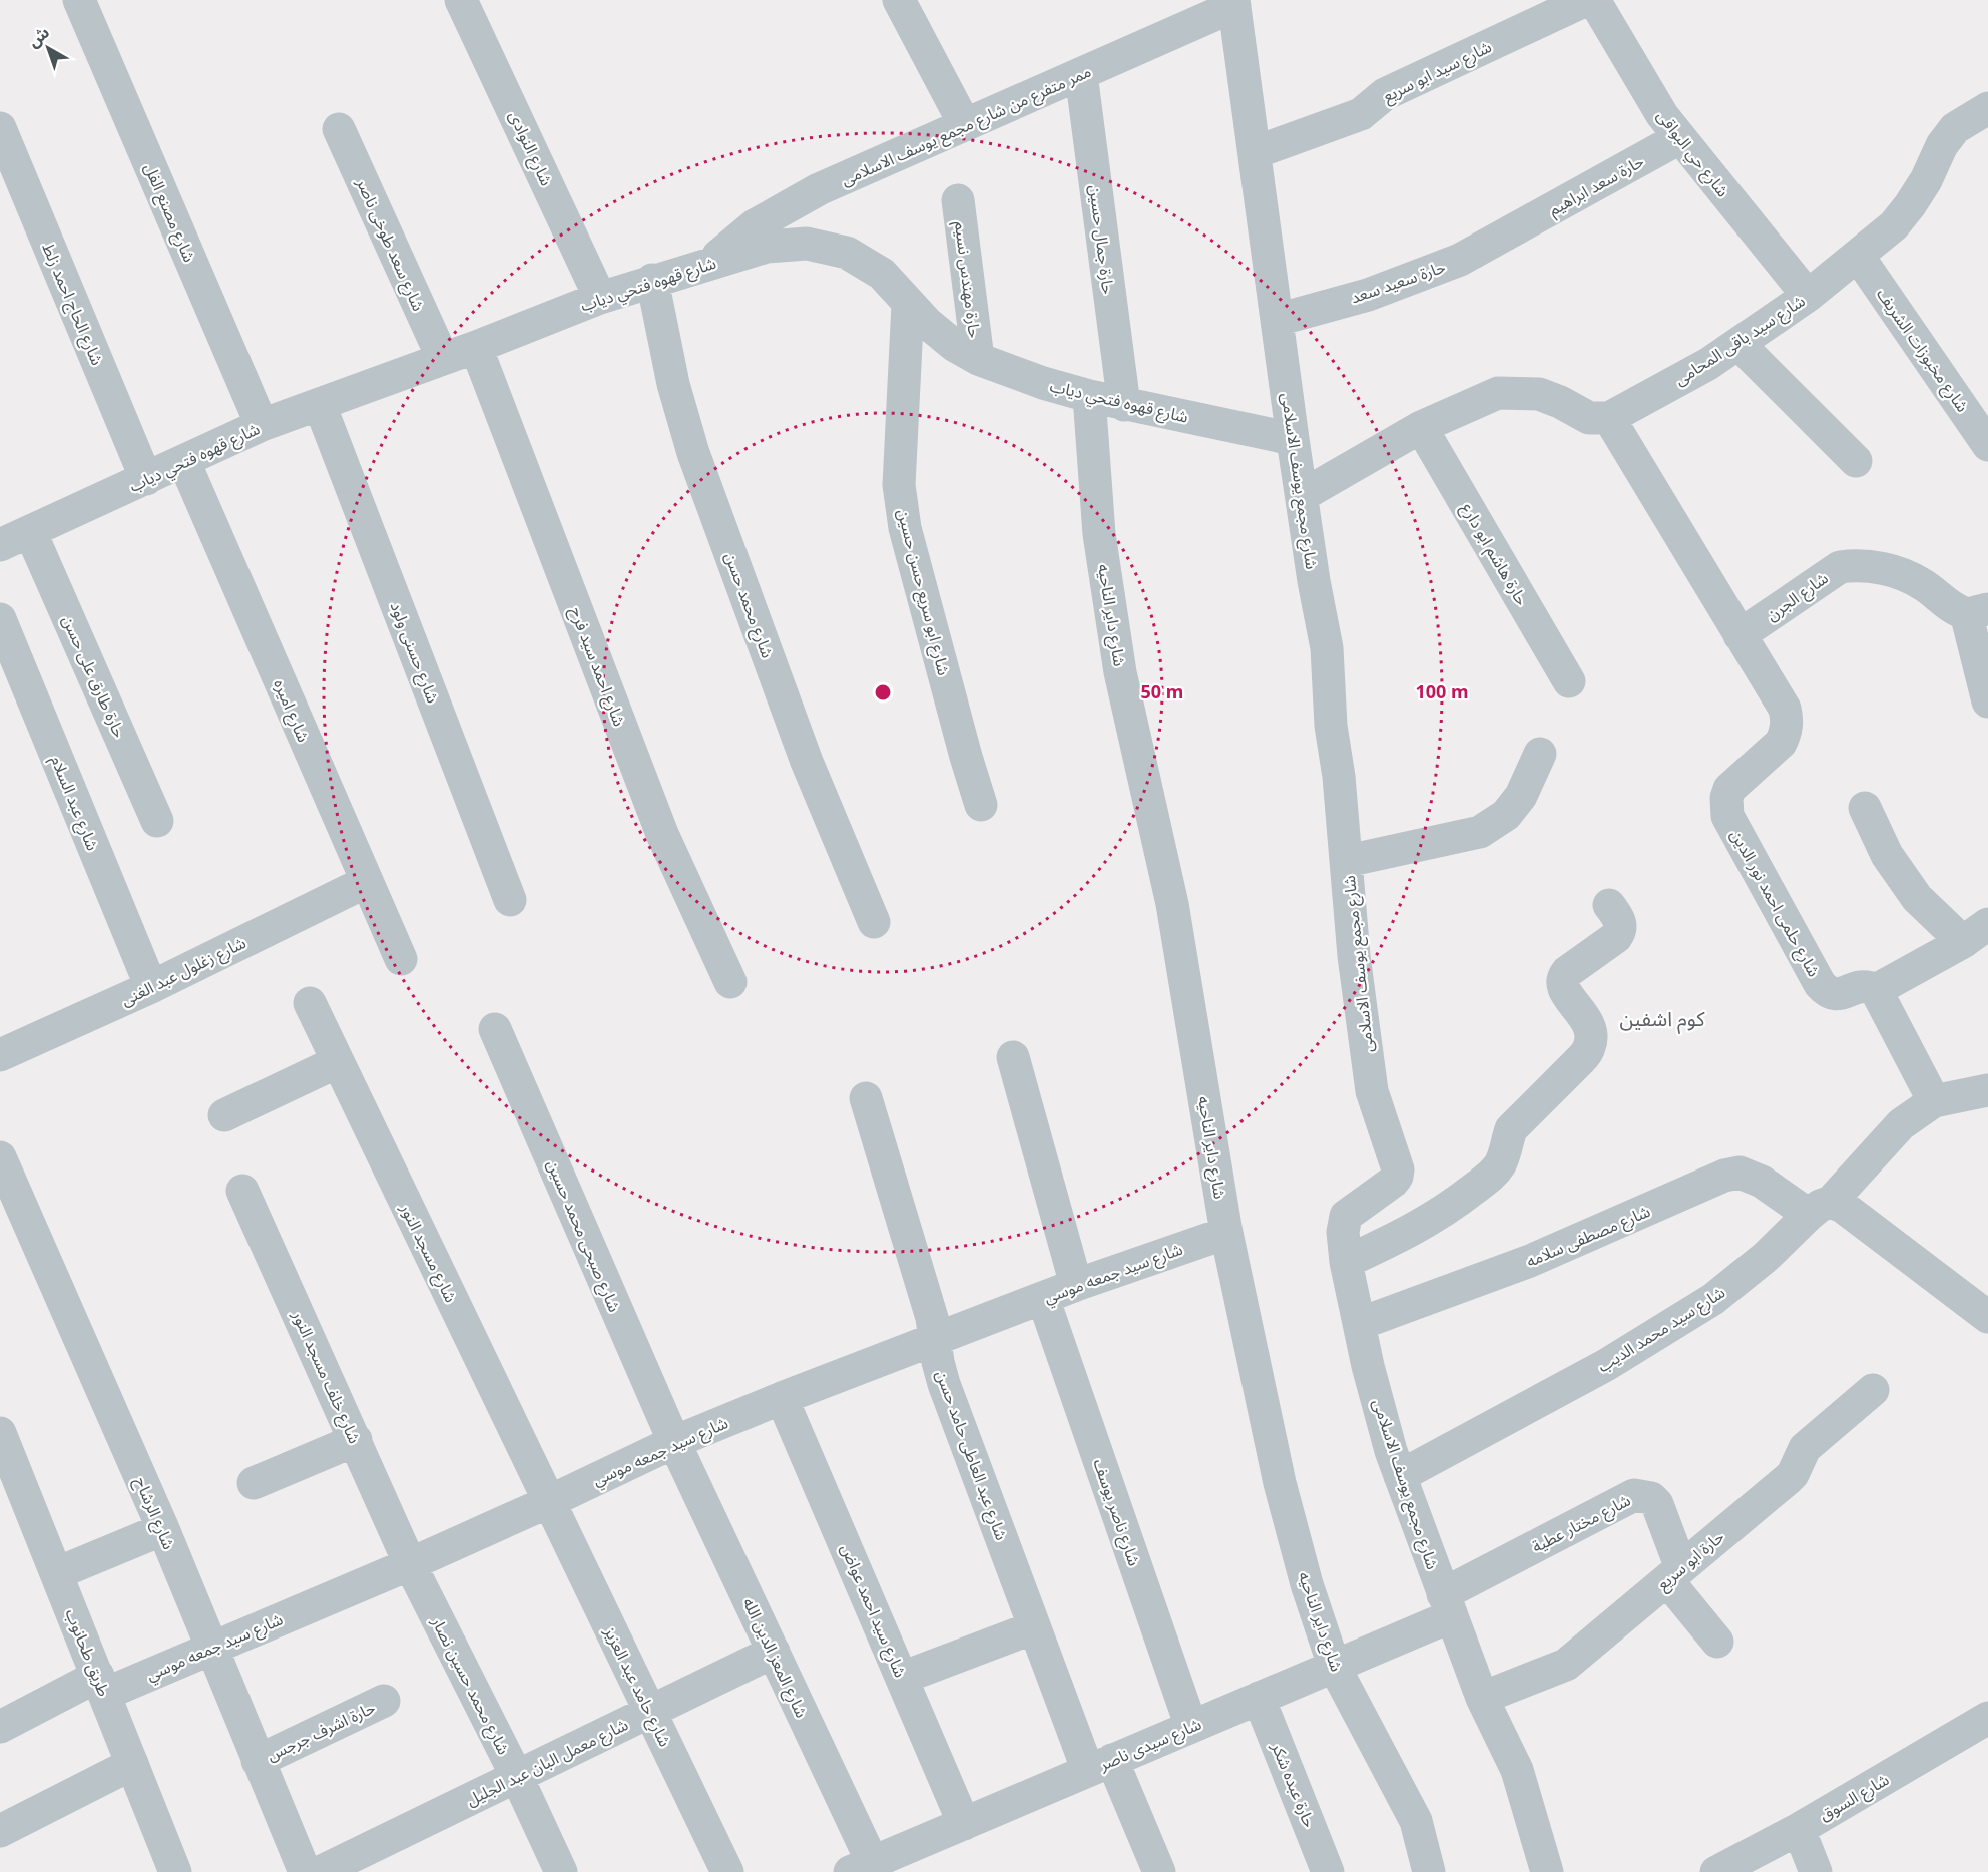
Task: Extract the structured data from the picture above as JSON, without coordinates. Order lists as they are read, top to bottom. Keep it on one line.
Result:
{"streets":{"street":["شارع سيد ابو سريع","ممر متفرع من شارع مجمع يوسف الاسلامى","شارع النوادى","شارع حي البواقى","حارة سعد ابراهيم","شارع مصنع الفل","حارة جمال حسين","شارع سعد طوخى ناصر","حارة مهندس نسيم","حارة سعيد سعد","شارع قهوه فتحي دياب","شارع الحاج احمد زلط","شارع سيد باقى المحامى","شارع مخبوزات الشريف","شارع مجمع يوسف الاسلامى","حارة هاشم ابو دارع","شارع ابو سريع حسن حسين","شارع الجرن","شارع محمد حسن","شارع داير الناحيه","شارع حسنى ولود","شارع احمد سيد فرح","حارة طارق على حسن","شارع اميره","شارع عبد السلام","شارع حلمى احمد نور الدين","شارع زغلول عبد الغنى","شارع صبحى محمد حسين","شارع مصطفى سلامه","شارع مسجد النور","شارع سيد جمعه موسي","شارع سيد محمد الديب","شارع خلف مسجد النور","شارع عبد العاطى حامد حسن","شارع ناصر يوسف","شارع الرشاح","شارع مختار عطية","حارة ابو سريع","شارع سيد احمد عواض","طريق طحانوب","شارع المعز الدين الله","شارع محمد حسين نصار","شارع حامد عبد العزيز","حارة اشرف جرجس","شارع سيدى ناصر","شارع معمل البان عبد الجليل","حارة عبده شكر","شارع السوق"]},"crossings":[["شارع سيد ابو سريع","شارع مجمع يوسف الاسلامى"],["ممر متفرع من شارع مجمع يوسف الاسلامى","حارة جمال حسين"],["ممر متفرع من شارع مجمع يوسف الاسلامى","شارع قهوه فتحي دياب"],["ممر متفرع من شارع مجمع يوسف الاسلامى","شارع مجمع يوسف الاسلامى"],["شارع النوادى","شارع قهوه فتحي دياب"],["شارع حي البواقى","حارة سعد ابراهيم"],["شارع حي البواقى","شارع سيد باقى المحامى"],["حارة سعد ابراهيم","حارة سعيد سعد"],["شارع مصنع الفل","شارع قهوه فتحي دياب"],["حارة جمال حسين","شارع قهوه فتحي دياب"],["شارع سعد طوخى ناصر","شارع قهوه فتحي دياب"],["حارة مهندس نسيم","شارع قهوه فتحي دياب"],["حارة سعيد سعد","شارع مجمع يوسف الاسلامى"],["شارع قهوه فتحي دياب","شارع الحاج احمد زلط"],["شارع قهوه فتحي دياب","شارع مجمع يوسف الاسلامى"],["شارع قهوه فتحي دياب","شارع ابو سريع حسن حسين"],["شارع قهوه فتحي دياب","شارع محمد حسن"],["شارع قهوه فتحي دياب","شارع داير الناحيه"],["شارع قهوه فتحي دياب","شارع حسنى ولود"],["شارع قهوه فتحي دياب","شارع احمد سيد فرح"],["شارع قهوه فتحي دياب","حارة طارق على حسن"],["شارع قهوه فتحي دياب","شارع اميره"],["شارع سيد باقى المحامى","شارع مخبوزات الشريف"],["شارع سيد باقى المحامى","شارع حلمى احمد نور الدين"],["شارع مجمع يوسف الاسلامى","شارع مصطفى سلامه"],["شارع مجمع يوسف الاسلامى","شارع سيد محمد الديب"],["شارع مجمع يوسف الاسلامى","شارع مختار عطية"],["شارع مجمع يوسف الاسلامى","حارة ابو سريع"],["شارع مجمع يوسف الاسلامى","شارع سيدى ناصر"],["شارع الجرن","شارع حلمى احمد نور الدين"],["شارع داير الناحيه","شارع سيد جمعه موسي"],["شارع داير الناحيه","شارع سيدى ناصر"],["شارع اميره","شارع زغلول عبد الغنى"],["شارع عبد السلام","شارع زغلول عبد الغنى"],["شارع صبحى محمد حسين","شارع سيد جمعه موسي"],["شارع صبحى محمد حسين","شارع المعز الدين الله"],["شارع مصطفى سلامه","شارع سيد محمد الديب"],["شارع مسجد النور","شارع سيد جمعه موسي"],["شارع مسجد النور","شارع حامد عبد العزيز"],["شارع سيد جمعه موسي","شارع خلف مسجد النور"],["شارع سيد جمعه موسي","شارع عبد العاطى حامد حسن"],["شارع سيد جمعه موسي","شارع ناصر يوسف"],["شارع سيد جمعه موسي","شارع الرشاح"],["شارع سيد جمعه موسي","شارع سيد احمد عواض"],["شارع سيد جمعه موسي","طريق طحانوب"],["شارع سيد جمعه موسي","شارع المعز الدين الله"],["شارع سيد جمعه موسي","شارع محمد حسين نصار"],["شارع سيد جمعه موسي","شارع حامد عبد العزيز"],["شارع خلف مسجد النور","شارع محمد حسين نصار"],["شارع عبد العاطى حامد حسن","شارع سيدى ناصر"],["شارع ناصر يوسف","شارع سيدى ناصر"],["شارع الرشاح","حارة اشرف جرجس"],["شارع مختار عطية","حارة ابو سريع"],["شارع مختار عطية","شارع سيدى ناصر"],["شارع سيد احمد عواض","شارع سيدى ناصر"],["شارع المعز الدين الله","شارع سيدى ناصر"],["شارع المعز الدين الله","شارع معمل البان عبد الجليل"],["شارع محمد حسين نصار","شارع معمل البان عبد الجليل"],["شارع حامد عبد العزيز","شارع معمل البان عبد الجليل"],["شارع سيدى ناصر","حارة عبده شكر"]],"districts":["كوم اشفين"],"north":"top left","rings":["50 m","100 m"]}
